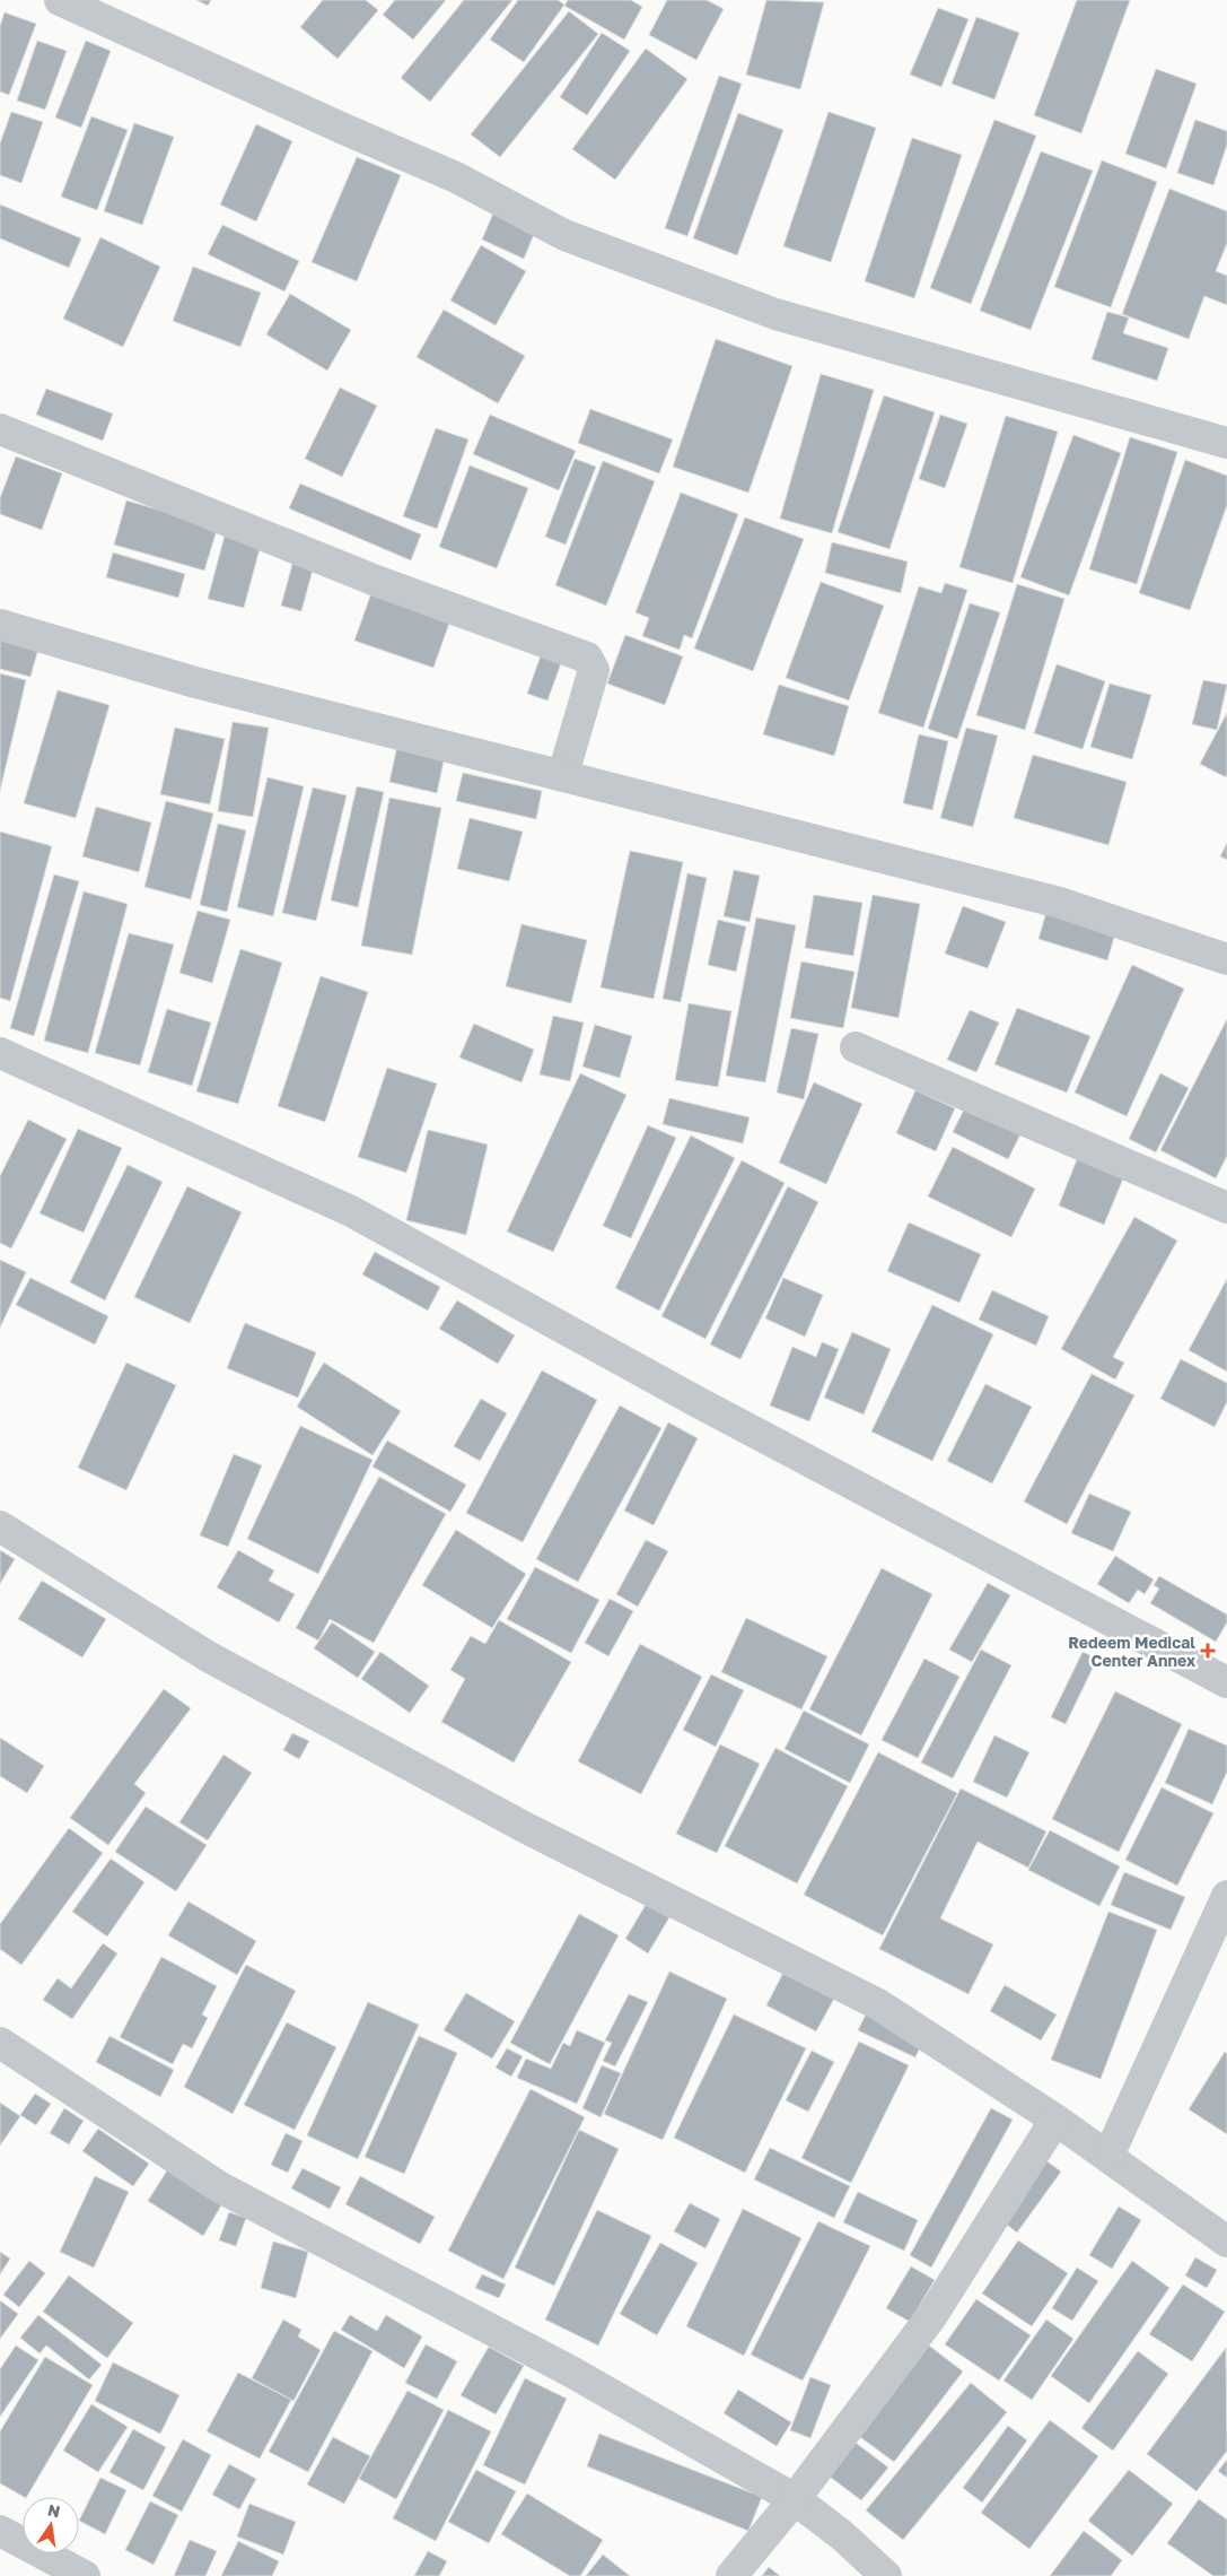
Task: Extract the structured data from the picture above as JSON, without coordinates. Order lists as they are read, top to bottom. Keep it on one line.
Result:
{"places":{"health":["Redeem Medical Center Annex"]},"north":"top"}
